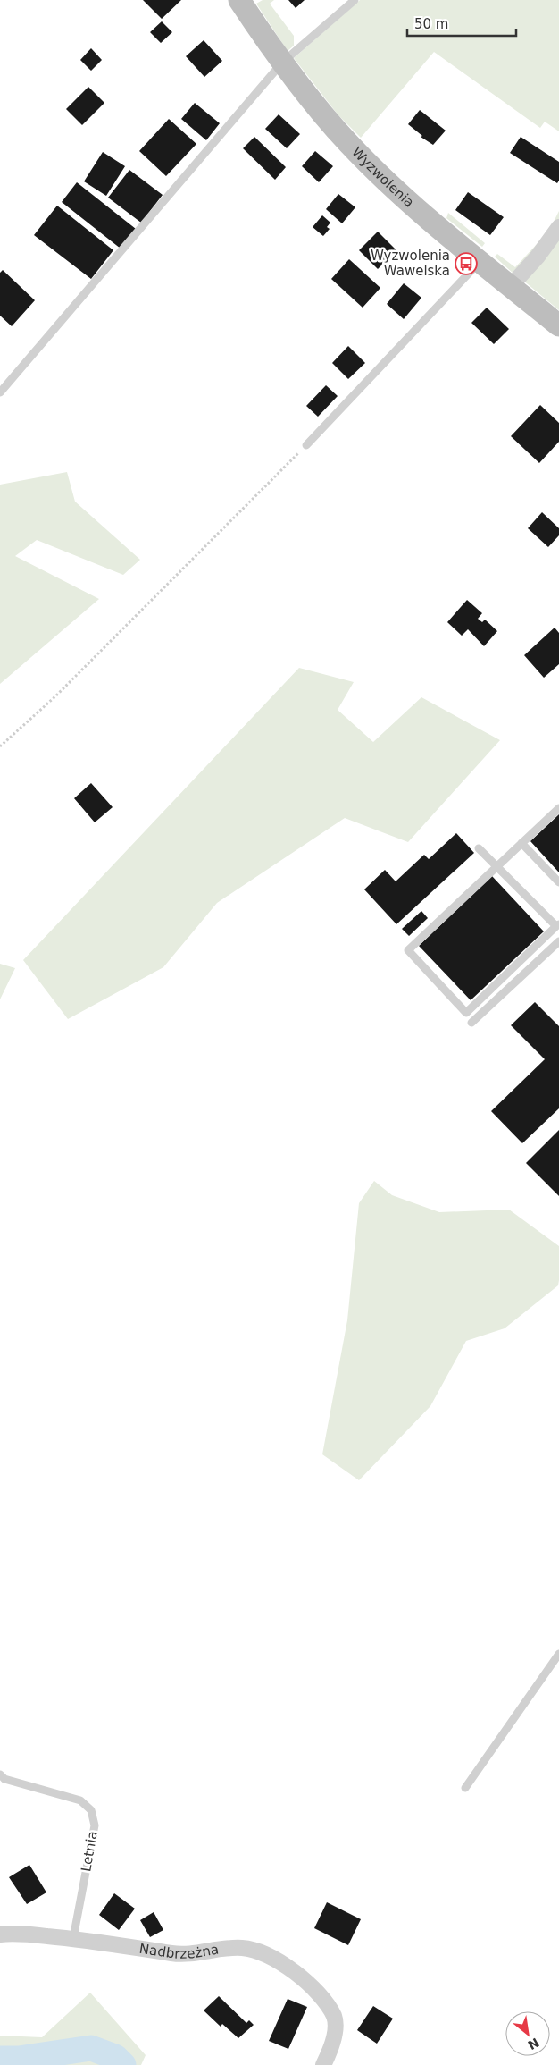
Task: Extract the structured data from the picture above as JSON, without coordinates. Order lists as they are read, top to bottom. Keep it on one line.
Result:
{"streets":{"street":["Wyzwolenia","Nadbrzeżna"],"lane":["Letnia"]},"crossings":[["Letnia","Nadbrzeżna"]],"places":{"bus stop":["Wyzwolenia Wawelska"]},"scale_bar":"50 m","north":"bottom right"}
